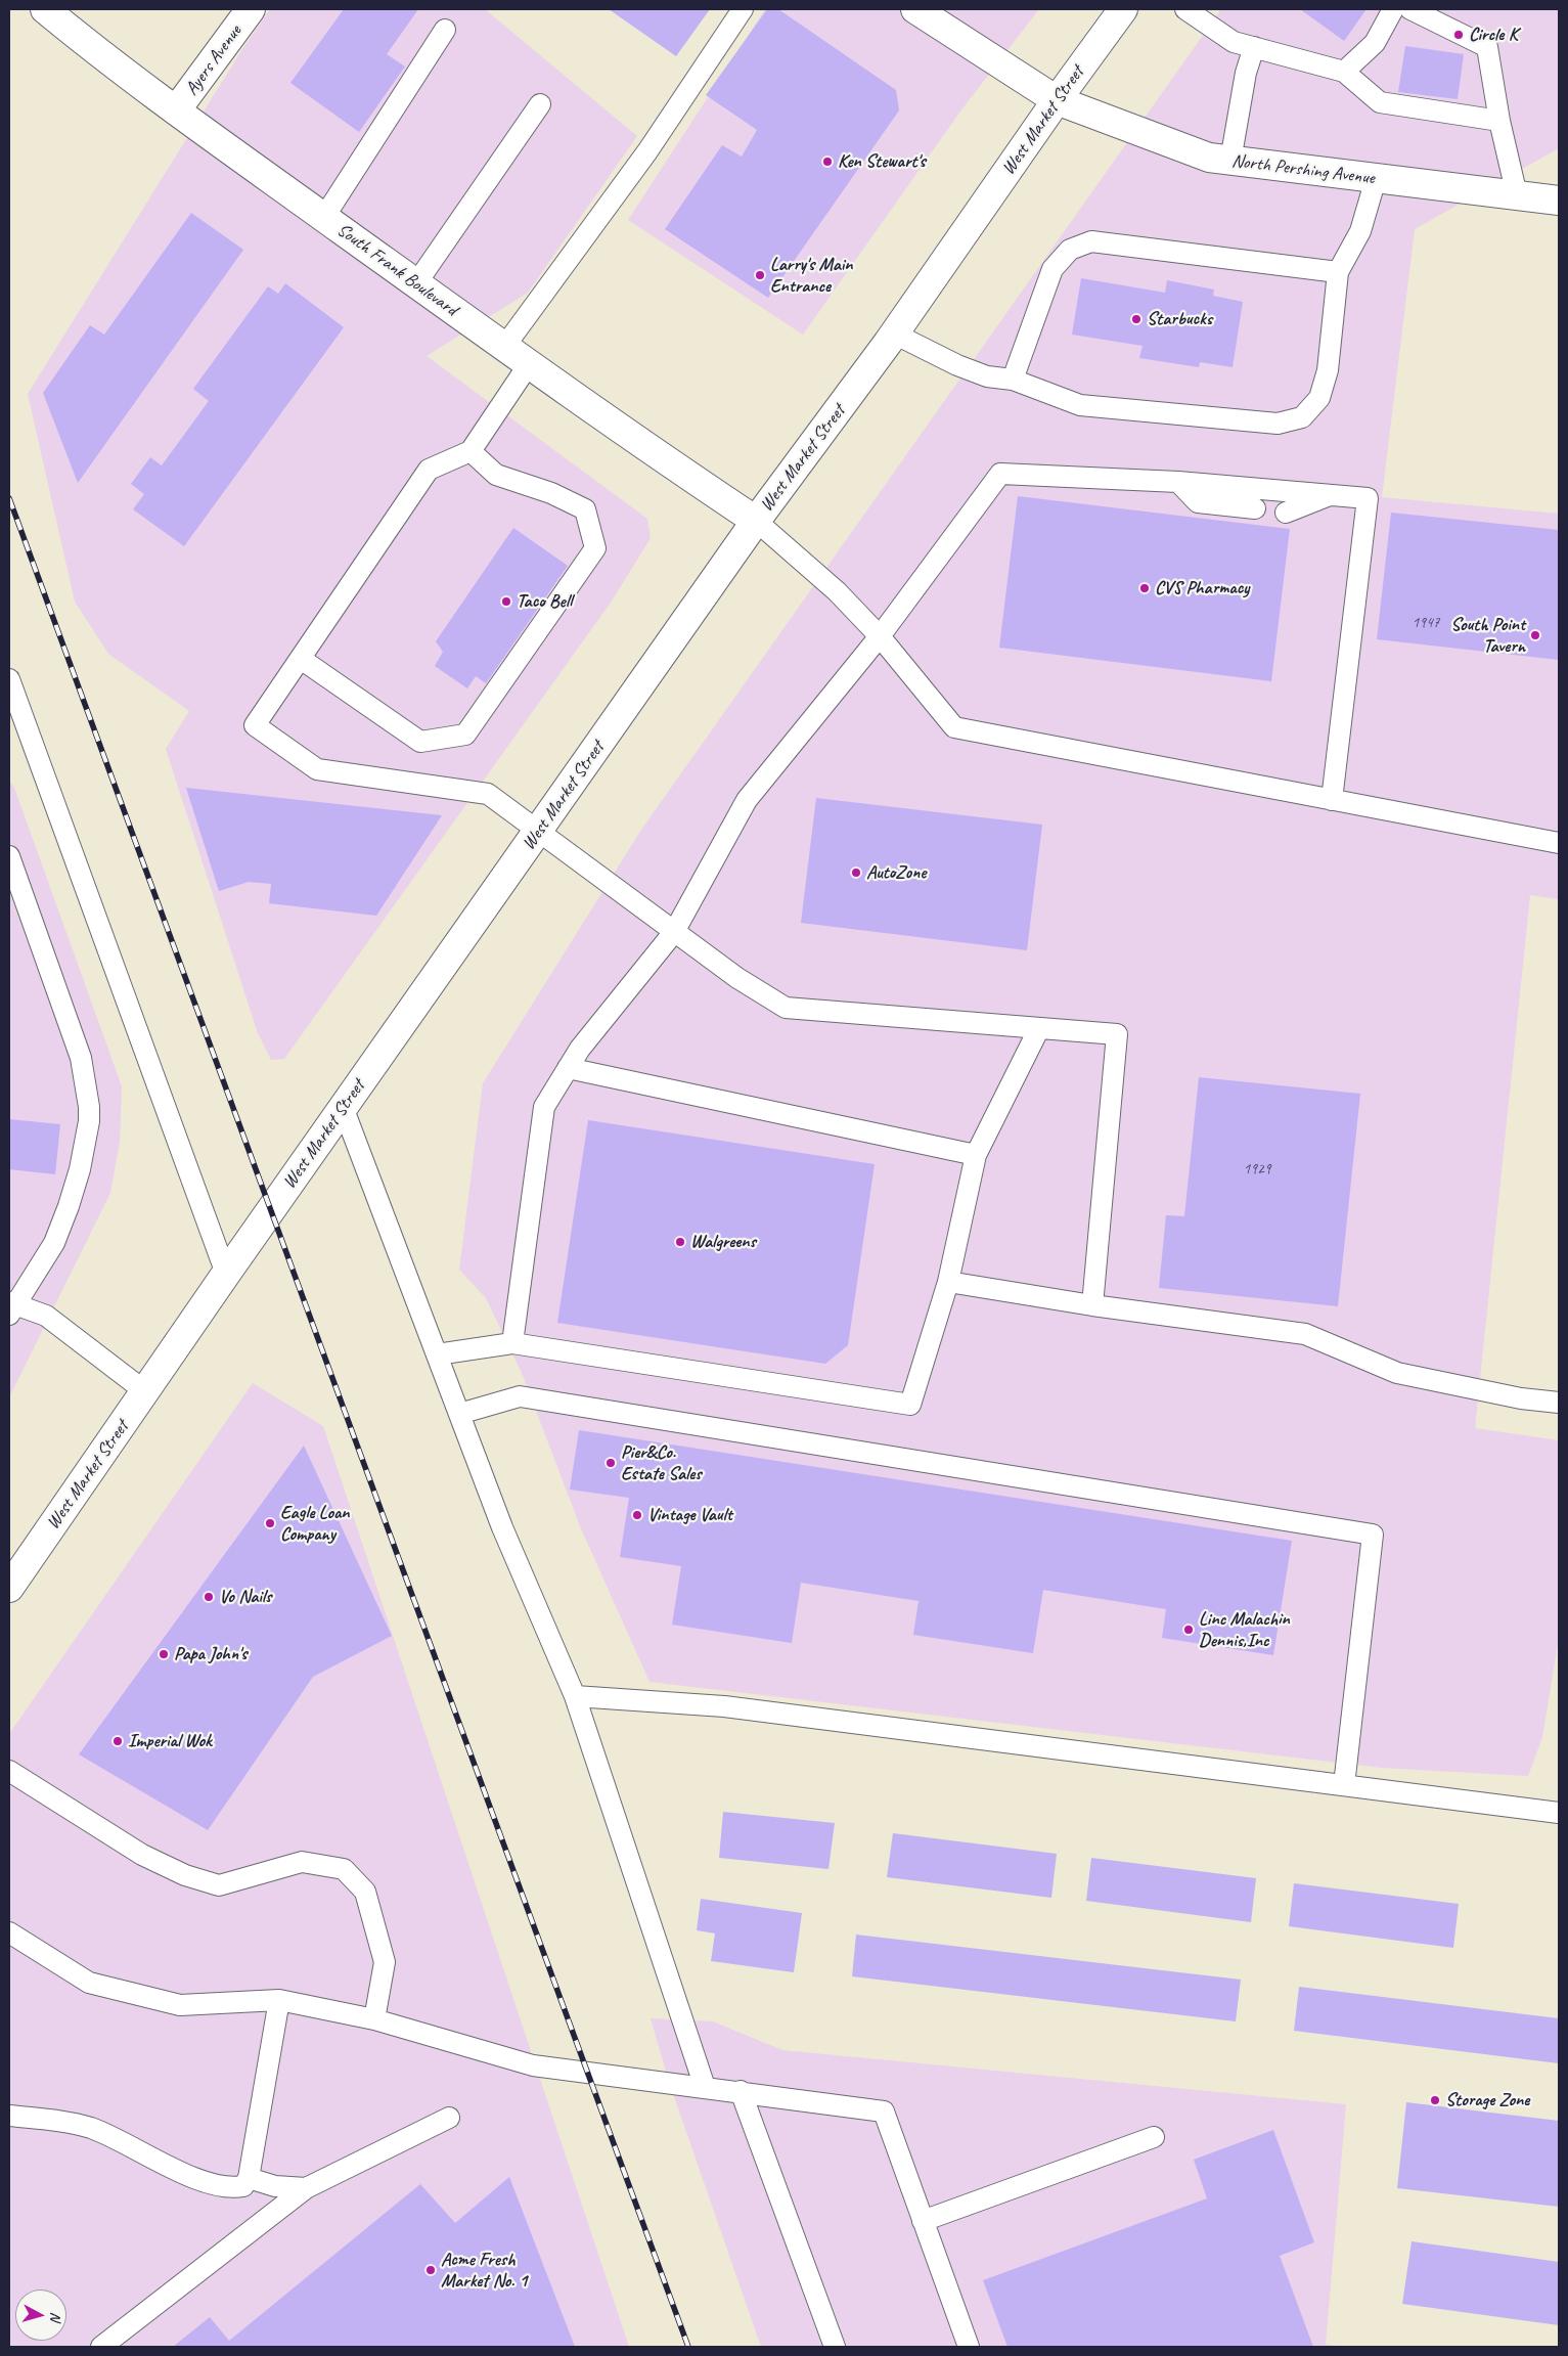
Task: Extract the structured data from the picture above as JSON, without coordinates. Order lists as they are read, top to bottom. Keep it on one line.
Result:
{"streets":{"main road":["Ayers Avenue","West Market Street","North Pershing Avenue","South Frank Boulevard"]},"crossings":[["Ayers Avenue","South Frank Boulevard"],["West Market Street","North Pershing Avenue"],["West Market Street","South Frank Boulevard"]],"places":["Circle K","Ken Stewart's","Larry's Main Entrance","Starbucks","CVS Pharmacy","Taco Bell","South Point Tavern","AutoZone","Walgreens","Pier&Co. Estate Sales","Vintage Vault","Eagle Loan Company","Vo Nails","Linc Malachin Dennis,Inc","Papa John's","Imperial Wok","Storage Zone","Acme Fresh Market No. 1"],"house_numbers":["1947","1929"],"north":"right"}
